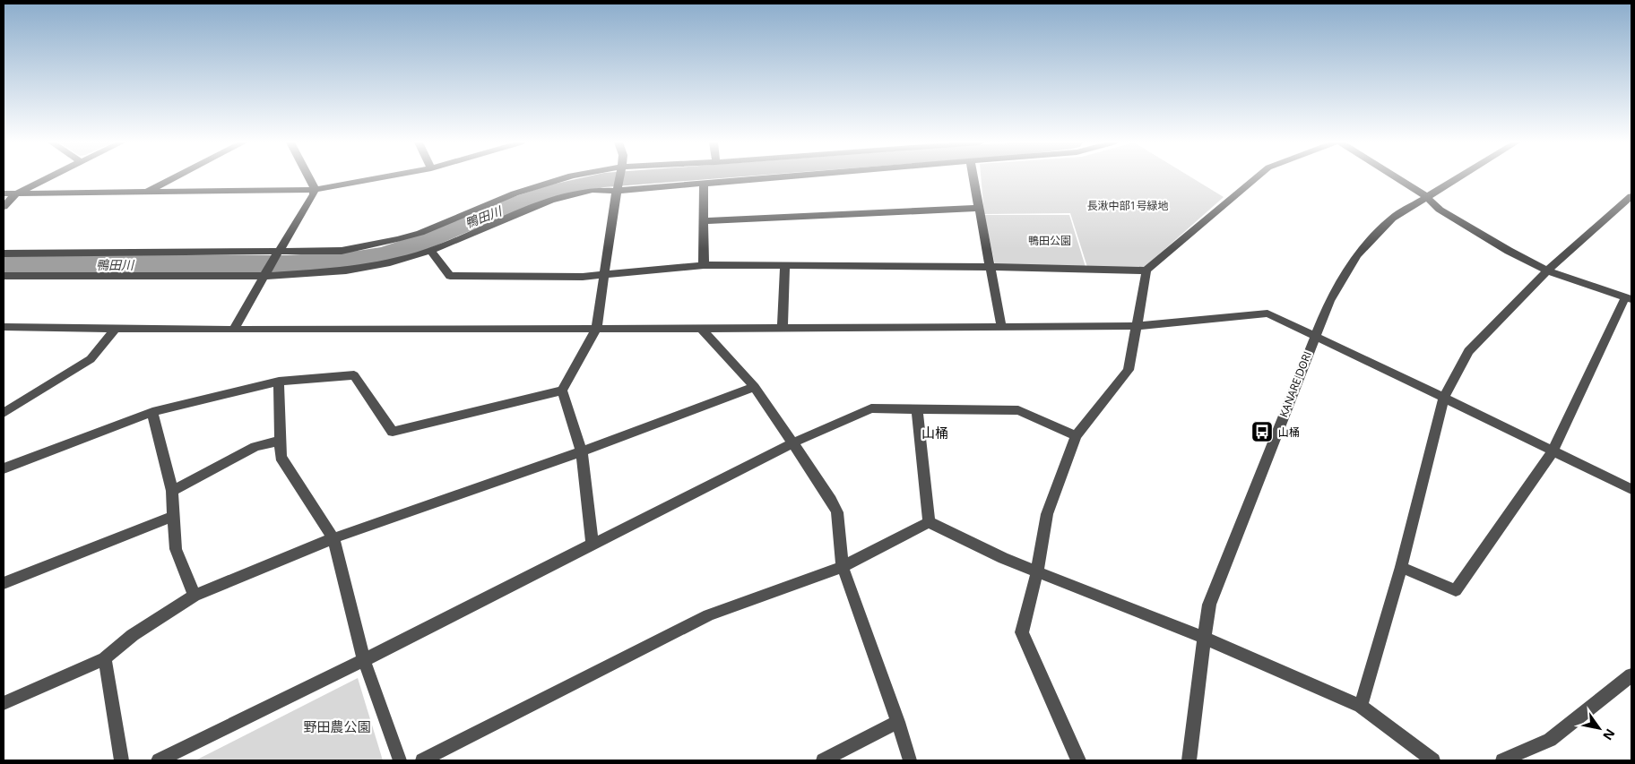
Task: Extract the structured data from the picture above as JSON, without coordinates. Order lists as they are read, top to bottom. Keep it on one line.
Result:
{"streets":{"street":["KANARE DORI"]},"districts":["山桶"],"water":["鴨田川"],"parks":["長湫中部1号緑地","鴨田公園","野田農公園"],"places":{"bus stop":["山桶"]},"north":"bottom right"}
